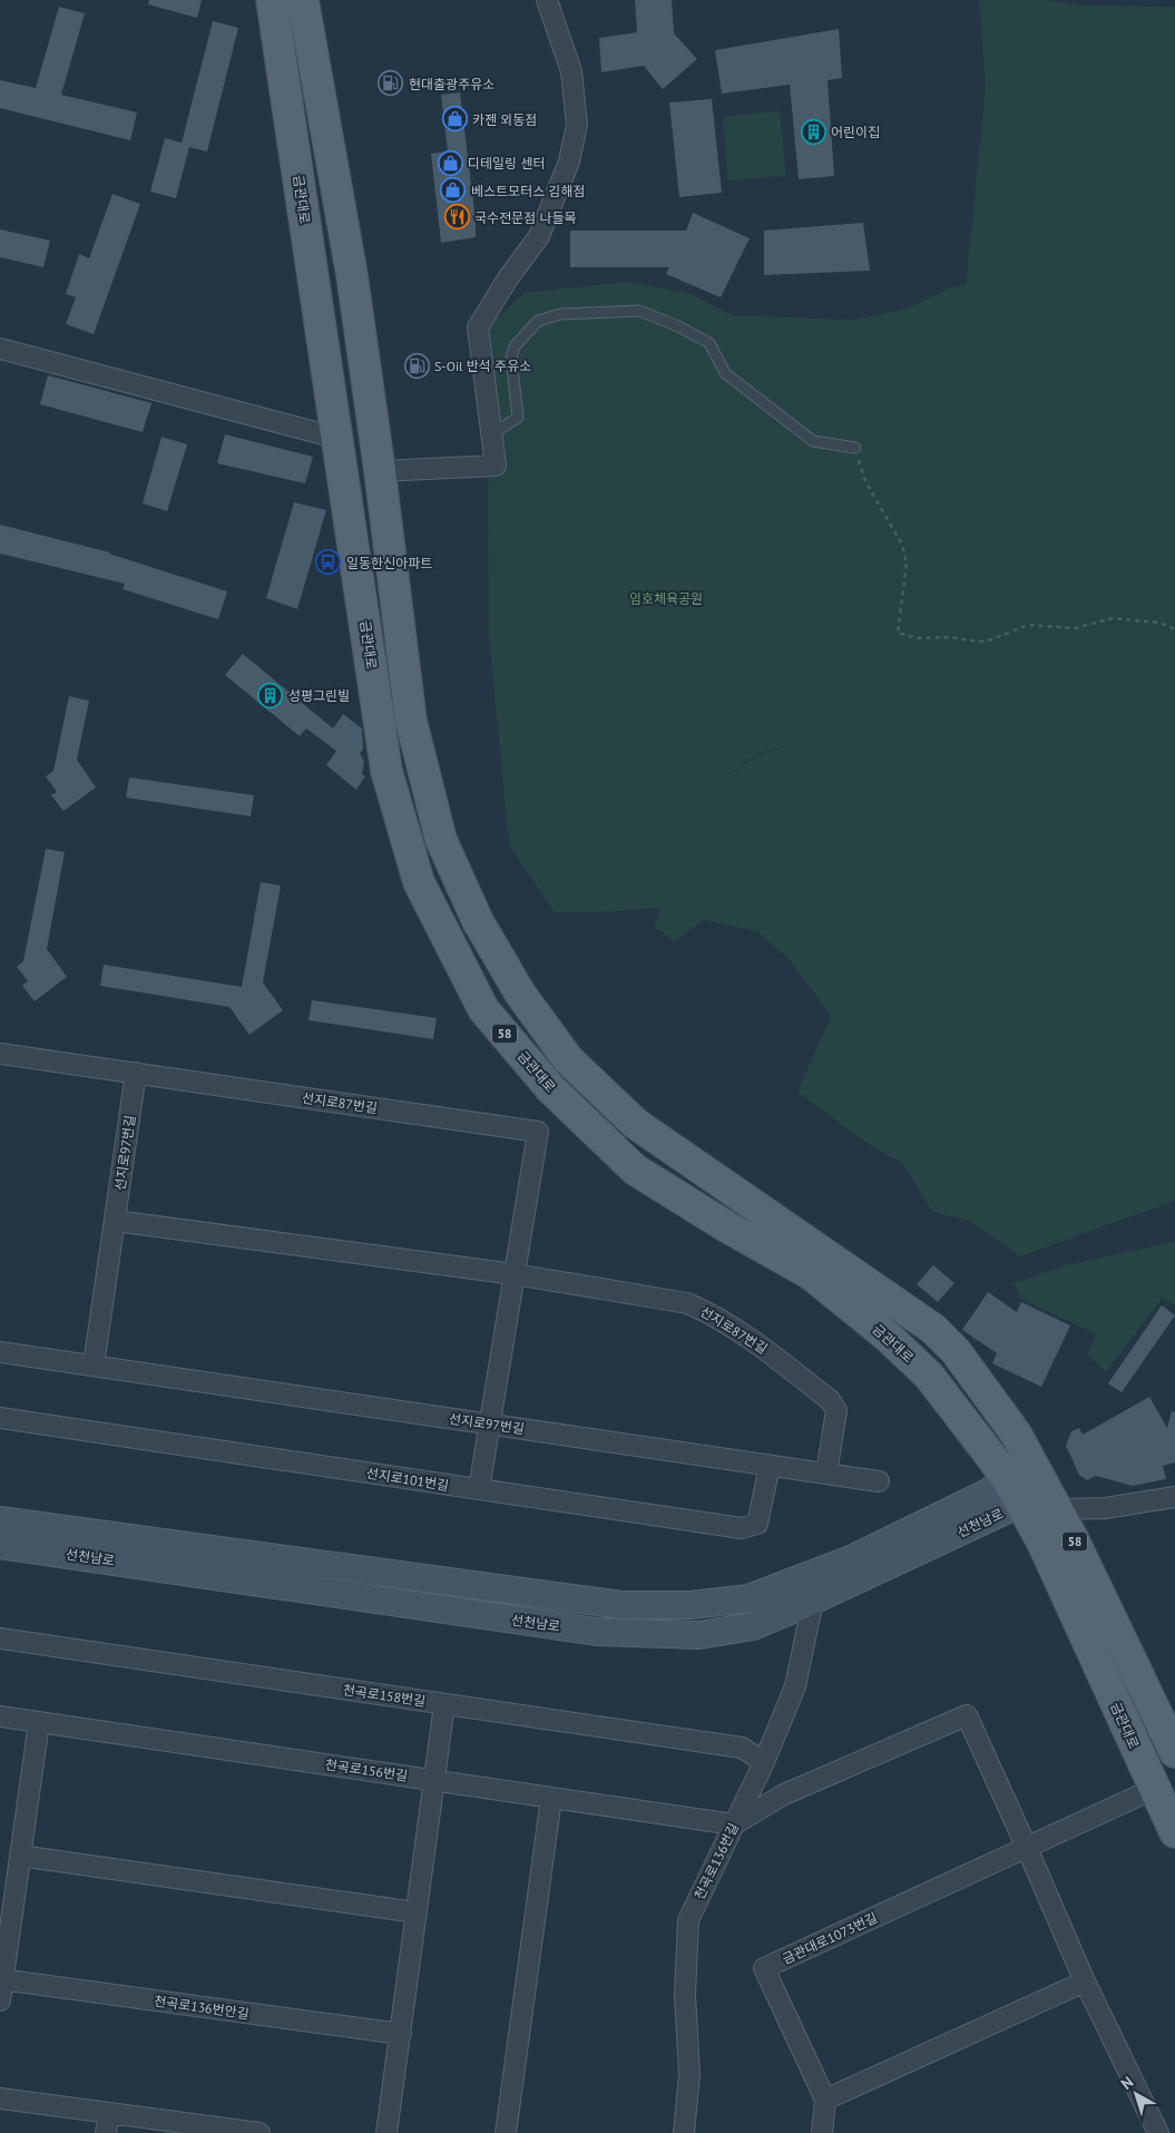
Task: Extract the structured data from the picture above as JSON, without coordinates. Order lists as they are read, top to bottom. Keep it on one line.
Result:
{"streets":{"main road":["금관대로","58","선천남로"],"street":["선지로87번길","선지로97번길","선지로101번길","천곡로158번길","천곡로156번길","천곡로136번길","금관대로1073번길","천곡로136번안길"]},"crossings":[["금관대로","선천남로"],["금관대로","금관대로1073번길"],["선지로87번길","선지로97번길"],["선지로87번길","선지로101번길"],["선지로97번길","선지로101번길"],["선천남로","천곡로136번길"],["천곡로158번길","천곡로136번길"],["천곡로156번길","천곡로136번길"]],"parks":["임호체육공원"],"places":{"fuel station":["현대출광주유소","S-Oil 반석 주유소"],"shop":["카젠 외동점","디테일링 센터","베스트모터스 김해점"],"building":["어린이집","성평그린빌"],"restaurant":["국수전문점 나들목"],"bus stop":["일동한신아파트"]},"north":"top left"}
